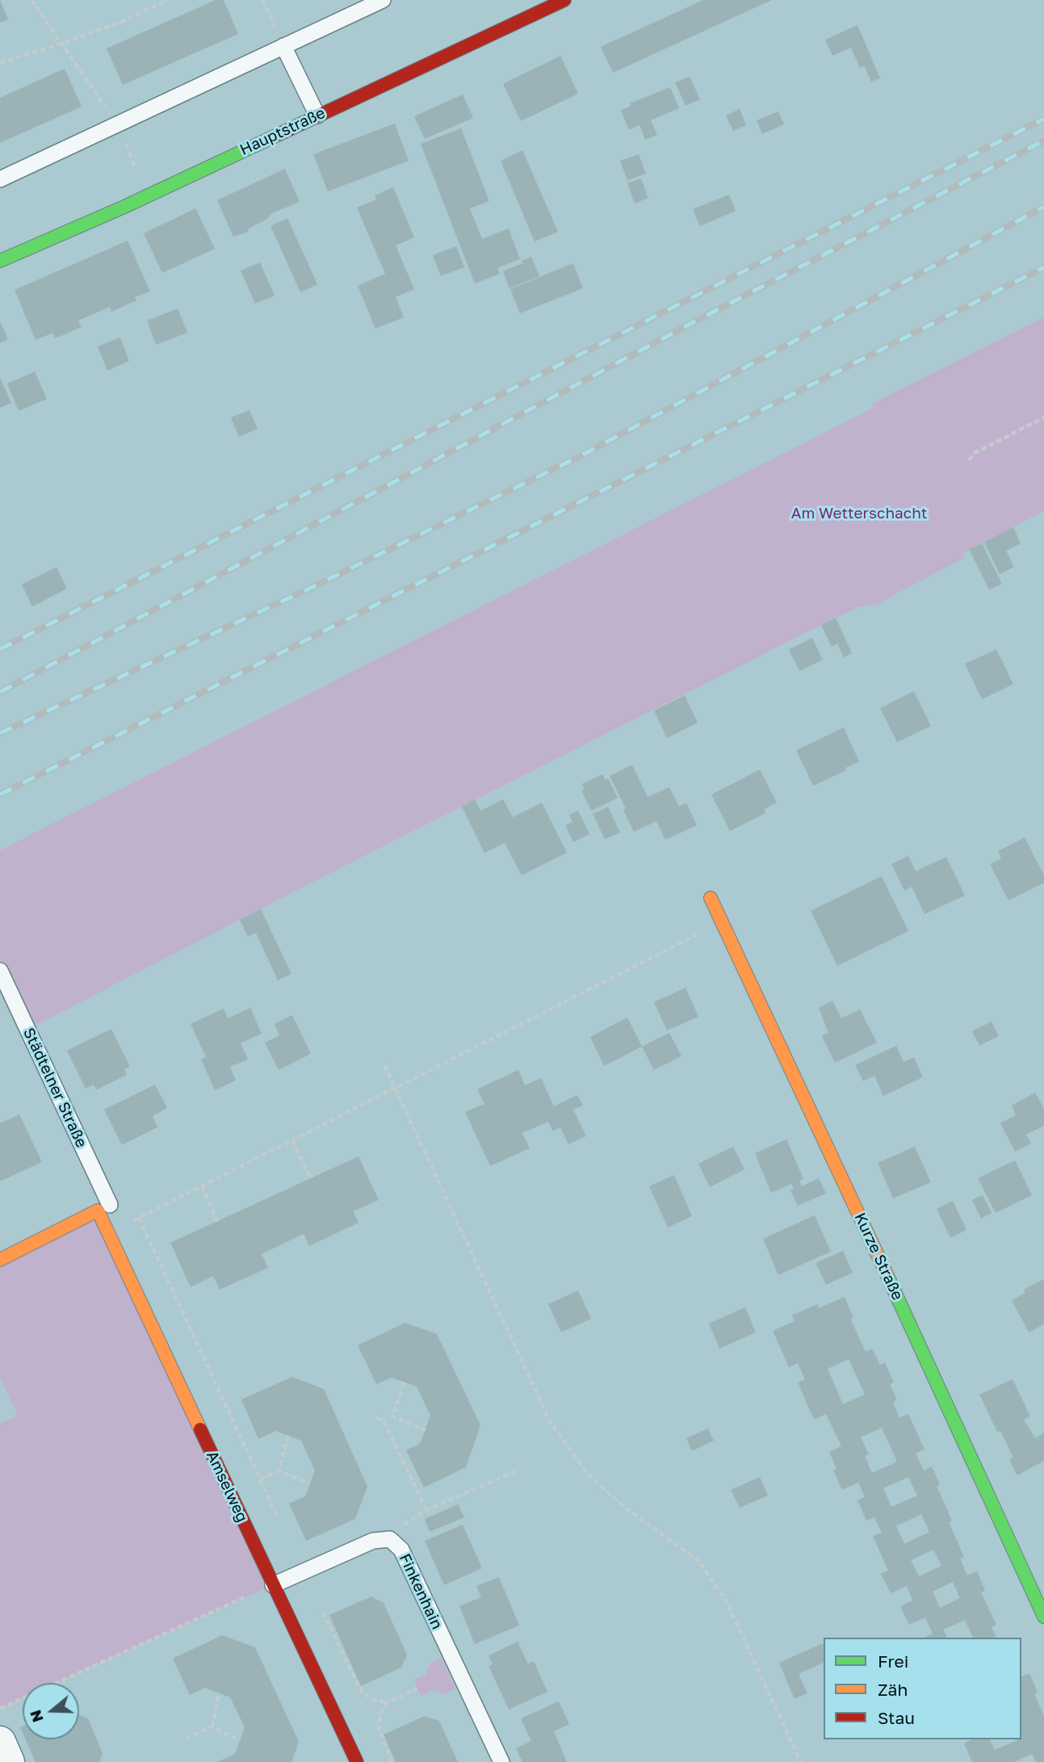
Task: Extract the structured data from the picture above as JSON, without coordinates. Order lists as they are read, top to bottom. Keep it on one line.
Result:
{"streets":{"street":["Hauptstraße","Kurze Straße","Amselweg"],"lane":["Städtelner Straße","Finkenhain"]},"crossings":[["Städtelner Straße","Amselweg"],["Amselweg","Finkenhain"]],"parks":["Am Wetterschacht"],"legend":["Frei","Zäh","Stau"],"north":"left"}
